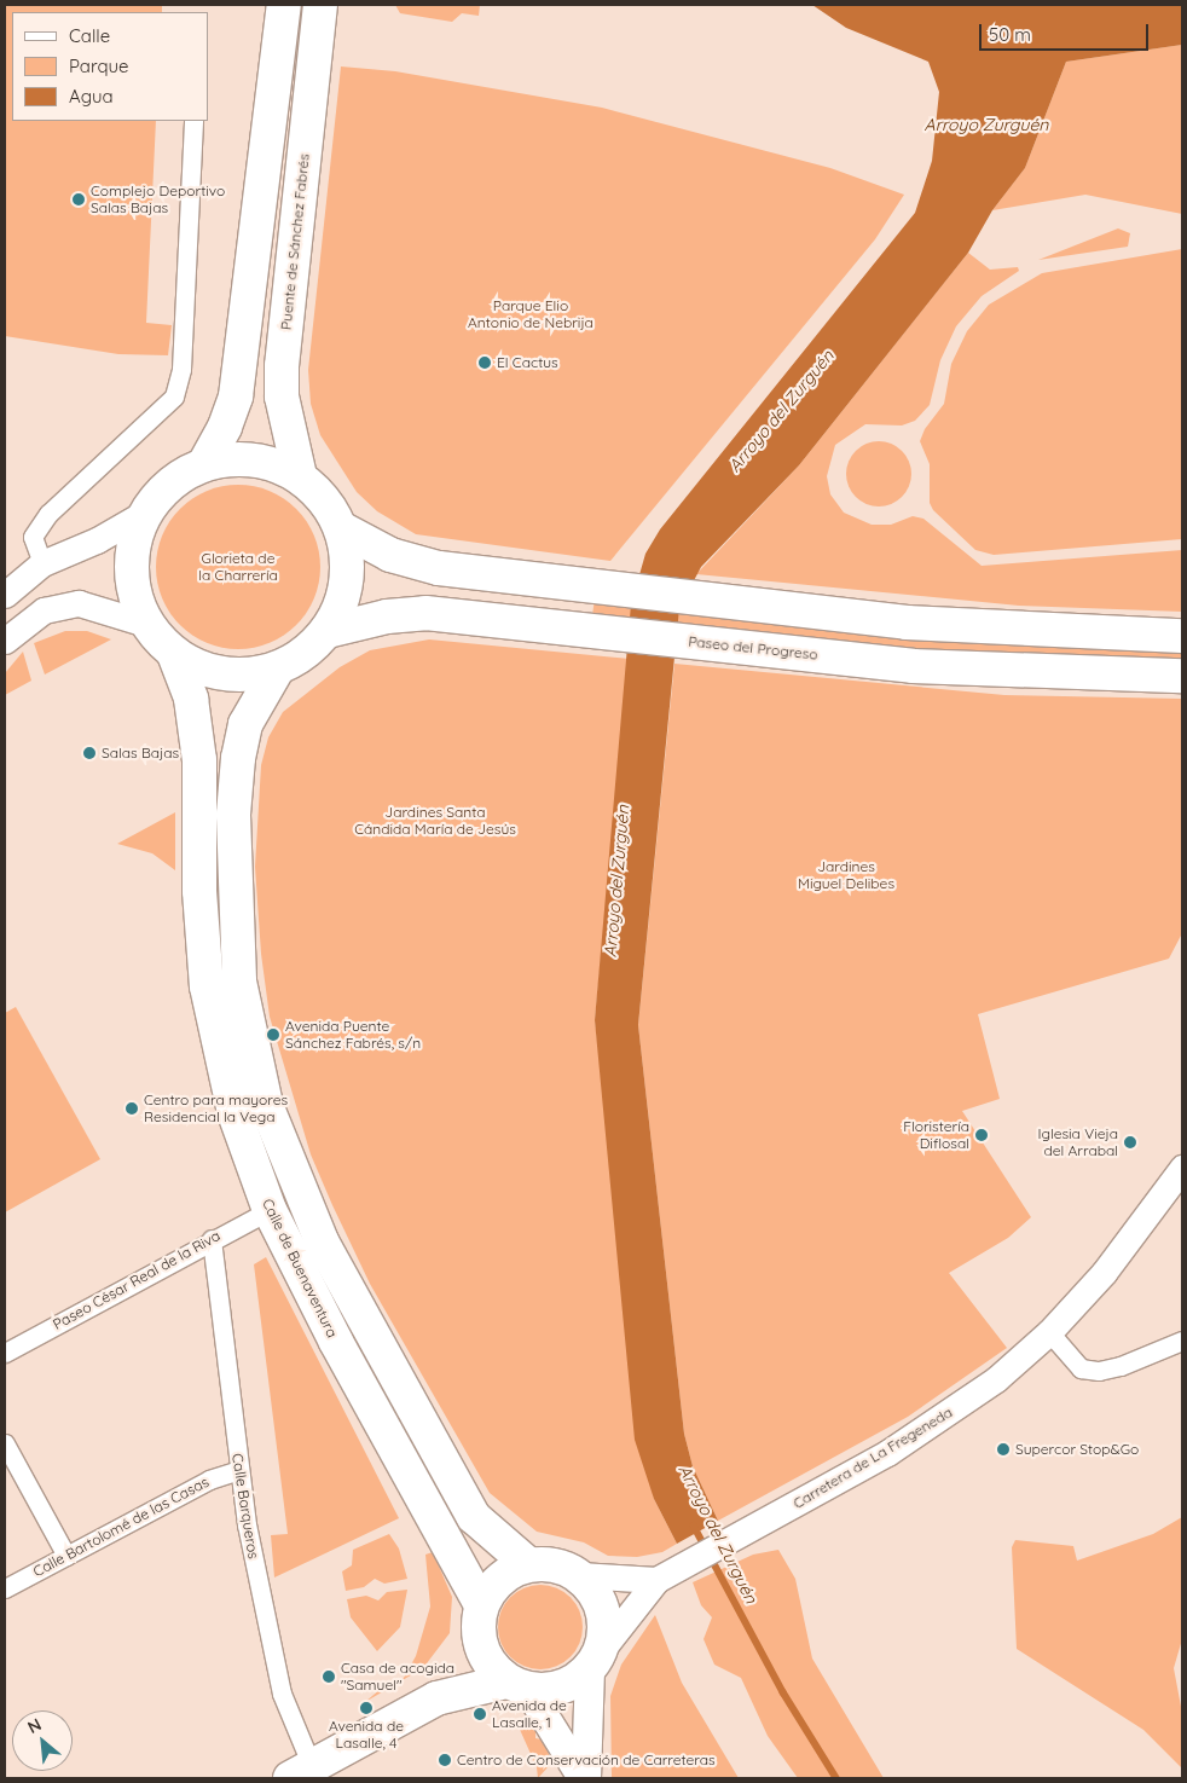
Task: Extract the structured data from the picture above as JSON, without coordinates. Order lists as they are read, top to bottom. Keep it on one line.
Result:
{"streets":{"highway":["Puente de Sánchez Fabrés","Paseo del Progreso","Calle de Buenaventura"],"main road":["Carretera de La Fregeneda"],"street":["Paseo César Real de la Riva","Calle Barqueros","Calle Bartolomé de las Casas"]},"crossings":[["Calle de Buenaventura","Paseo César Real de la Riva"],["Calle de Buenaventura","Carretera de La Fregeneda"],["Paseo César Real de la Riva","Calle Barqueros"],["Calle Barqueros","Calle Bartolomé de las Casas"]],"water":["Arroyo Zurguén","Arroyo del Zurguén"],"parks":["Parque Elio Antonio de Nebrija","Glorieta de la Charrería","Jardines Santa Cándida María de Jesús","Jardines Miguel Delibes"],"places":["Complejo Deportivo Salas Bajas","El Cactus","Salas Bajas","Avenida Puente Sánchez Fabrés, s/n","Centro para mayores Residencial la Vega","Floristería Diflosal","Iglesia Vieja del Arrabal","Supercor Stop&Go","Casa de acogida \"Samuel\"","Avenida de Lasalle, 4","Avenida de Lasalle, 1","Centro de Conservación de Carreteras"],"legend":["Calle","Parque","Agua"],"scale_bar":"50 m","north":"top left"}
